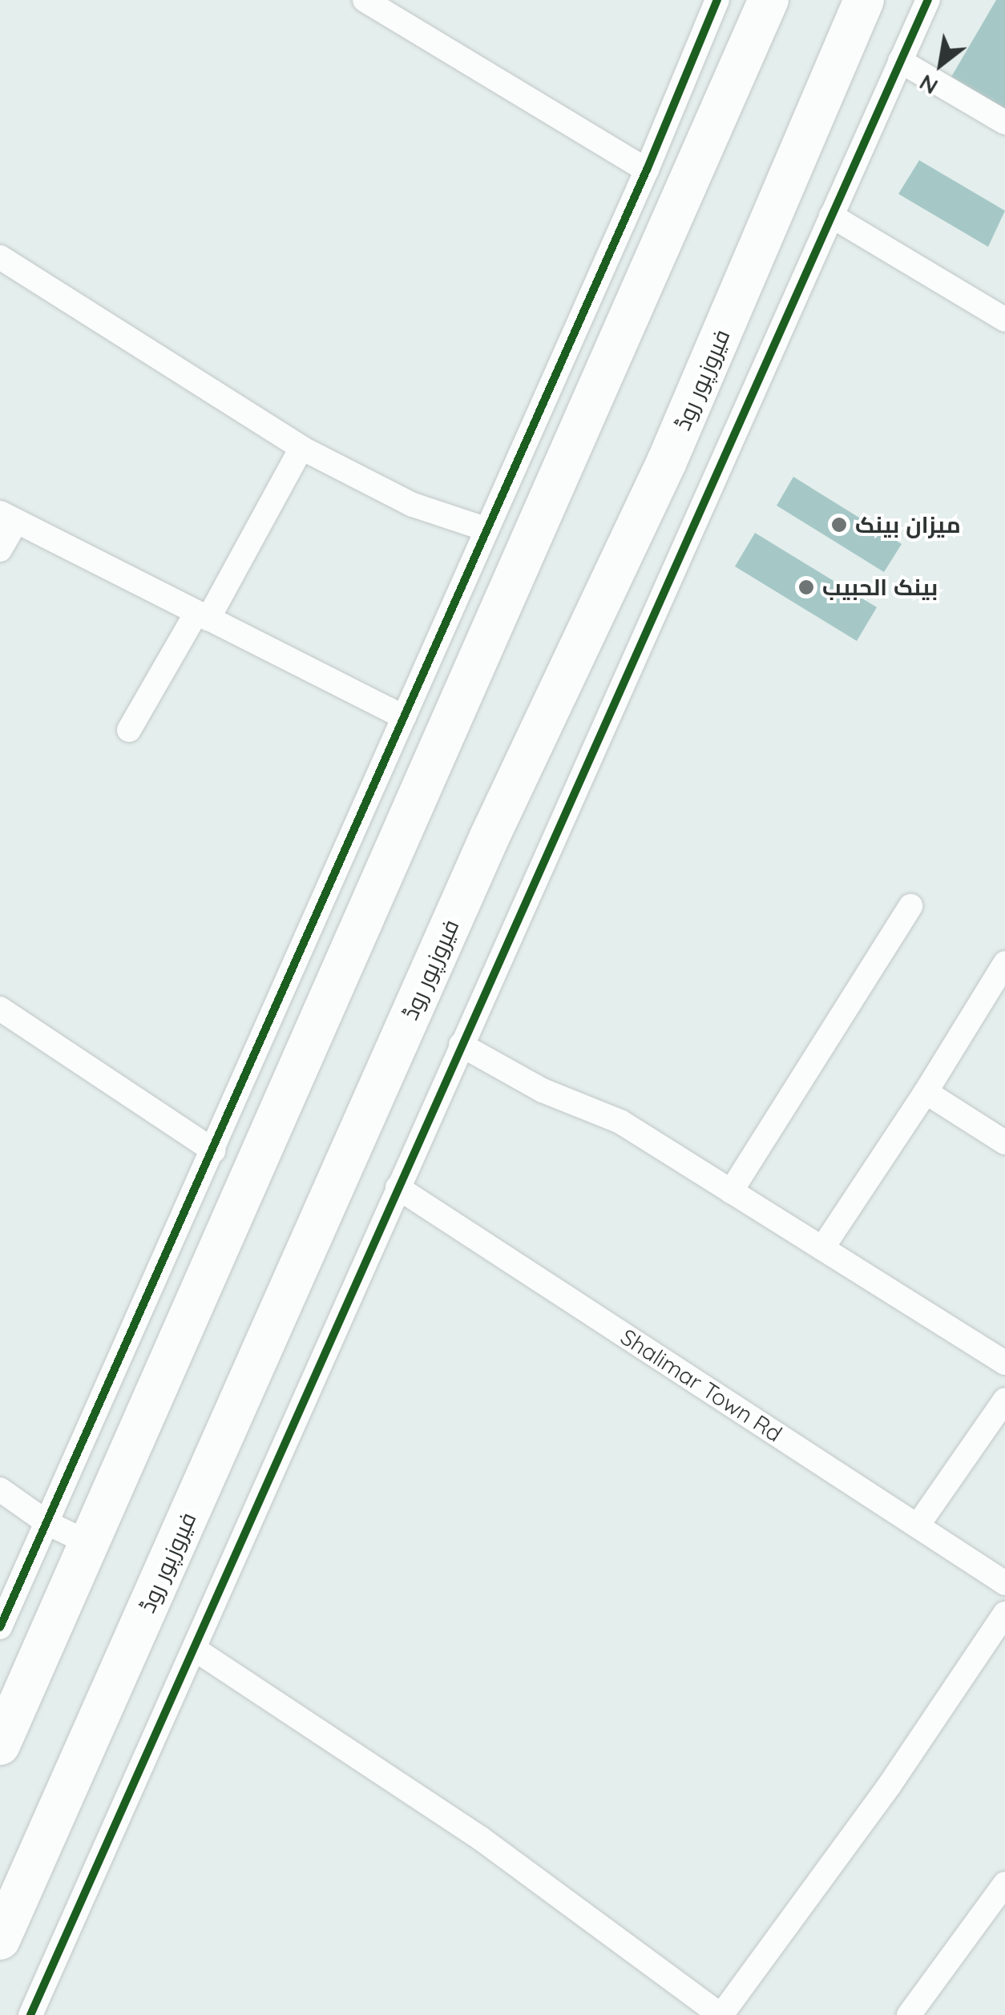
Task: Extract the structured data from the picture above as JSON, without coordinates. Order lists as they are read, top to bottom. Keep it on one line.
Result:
{"streets":{"highway":["فیروزپور روڈ"],"street":["Shalimar Town Rd"]},"places":["میزان بینک","بينک الحبيب"],"north":"bottom left"}
